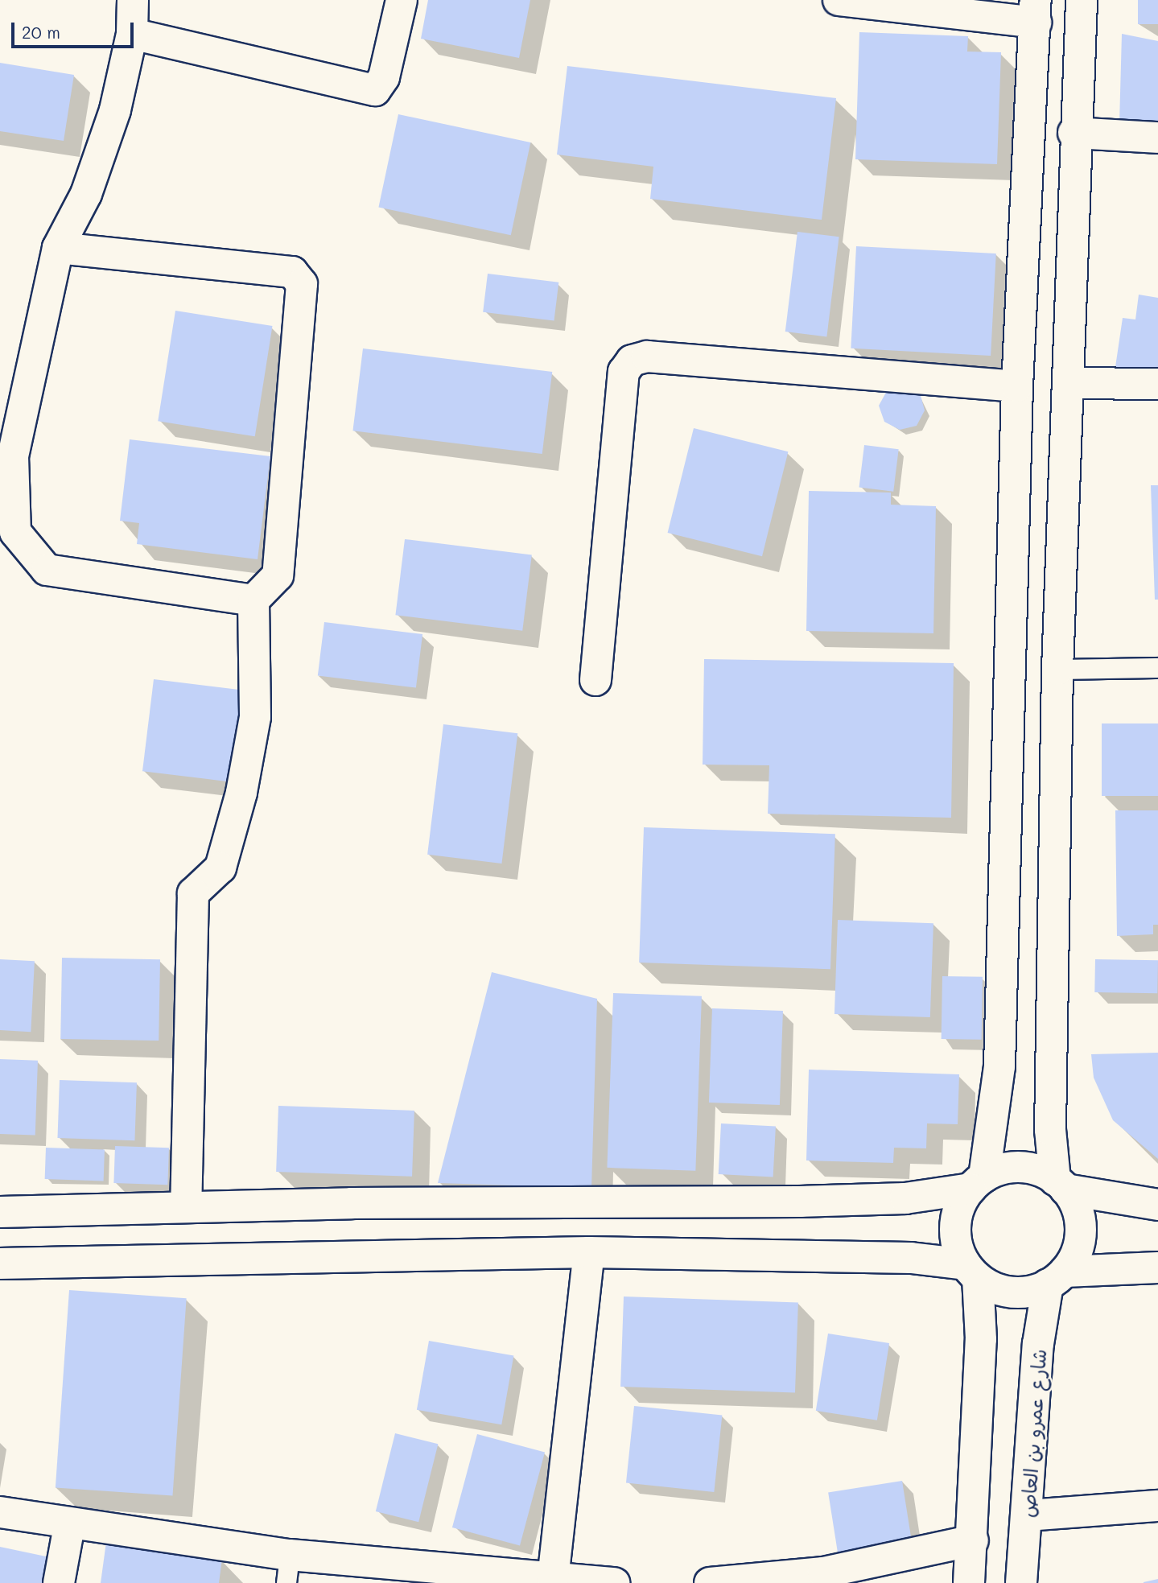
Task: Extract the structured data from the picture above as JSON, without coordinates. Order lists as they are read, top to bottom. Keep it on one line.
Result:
{"streets":{"street":["شارع عمرو بن العاص"]},"scale_bar":"20 m"}
